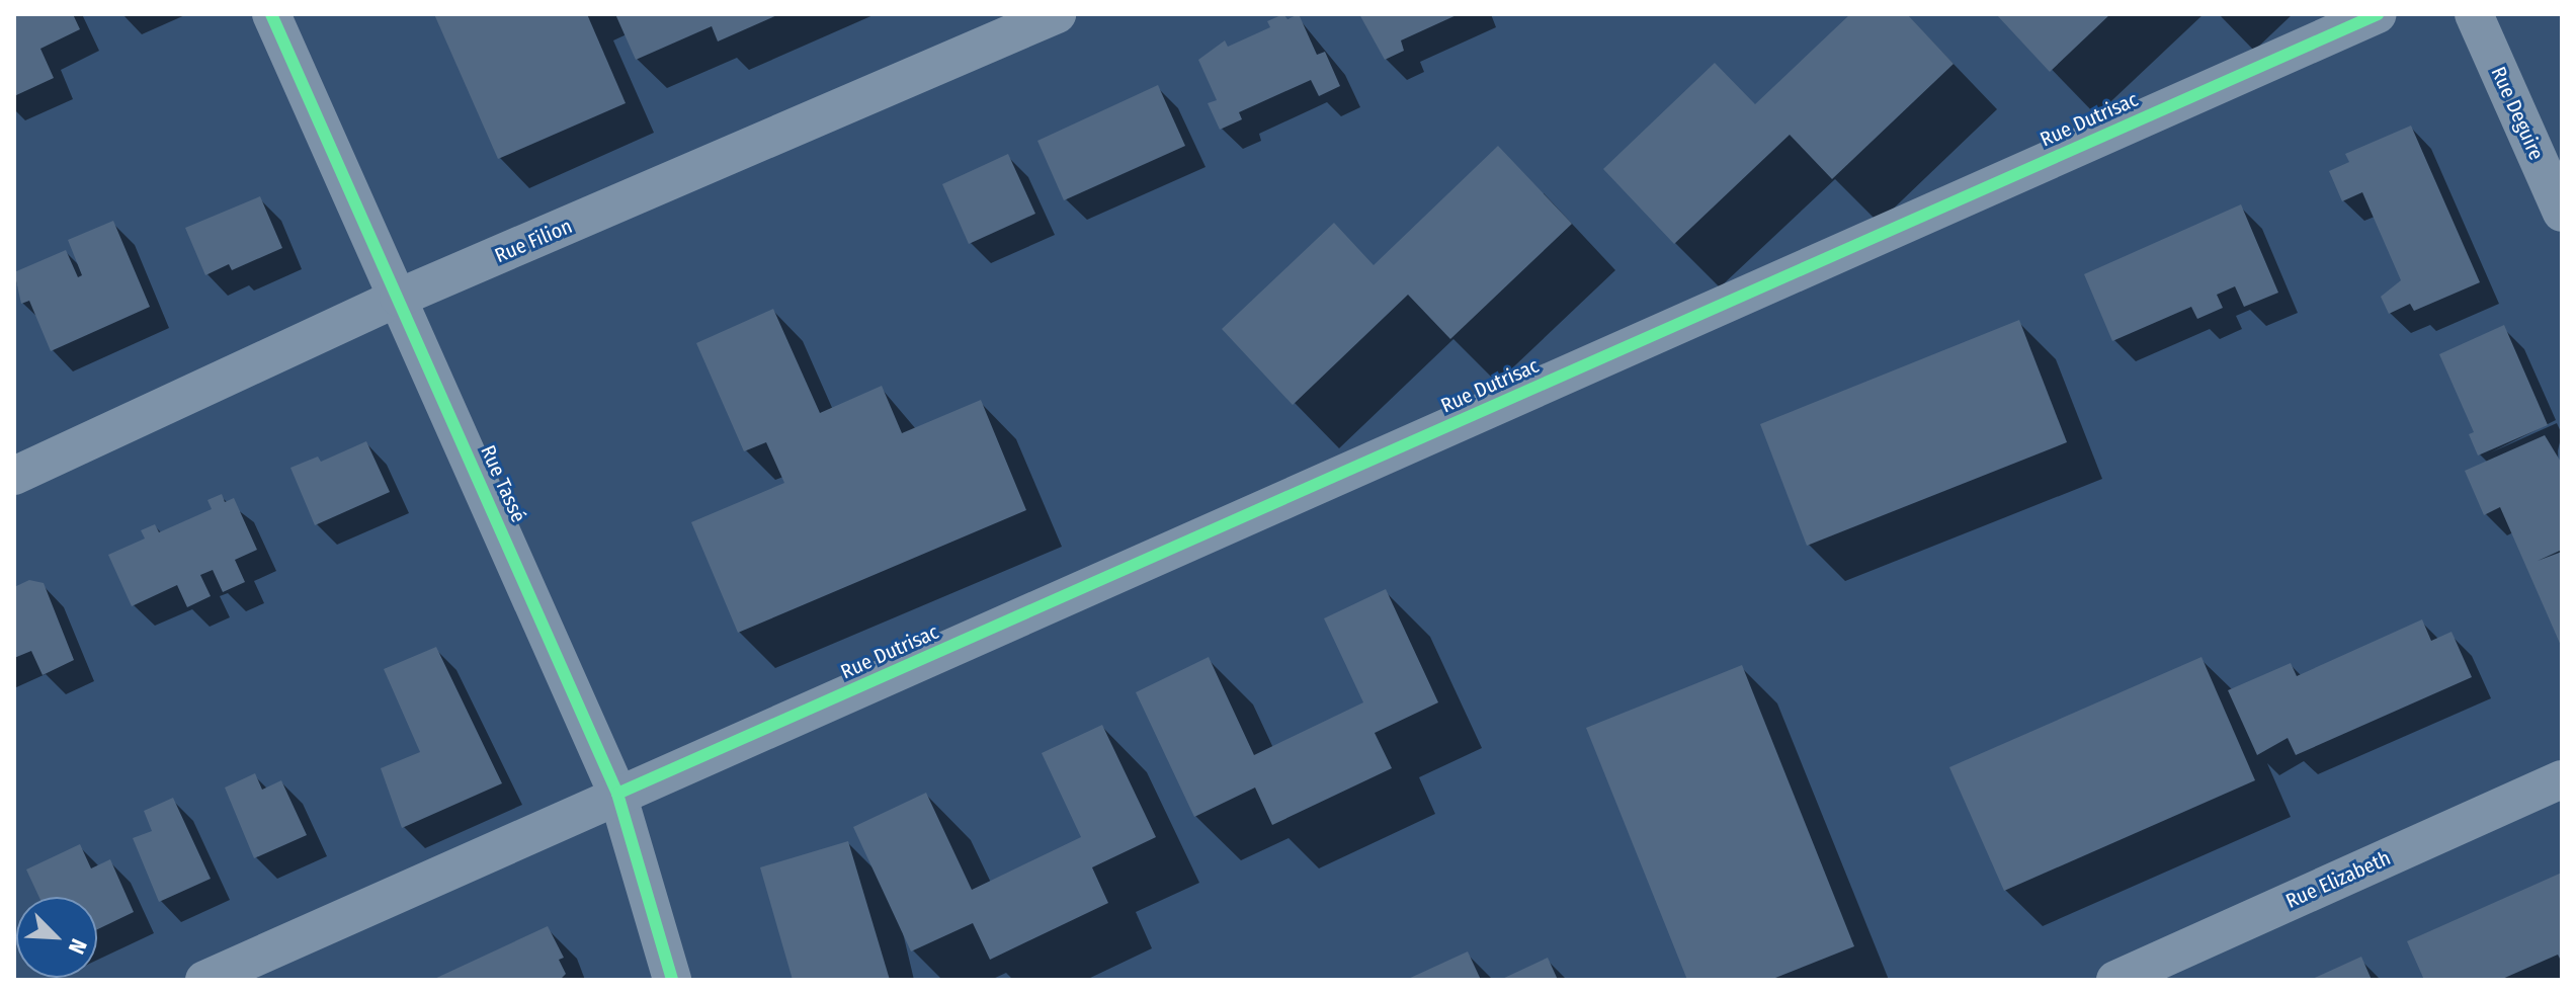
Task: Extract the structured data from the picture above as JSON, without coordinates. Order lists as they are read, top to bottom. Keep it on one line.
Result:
{"streets":{"street":["Rue Deguire","Rue Dutrisac","Rue Filion","Rue Tassé","Rue Elizabeth"]},"crossings":[["Rue Dutrisac","Rue Tassé"],["Rue Filion","Rue Tassé"]],"north":"bottom right"}
